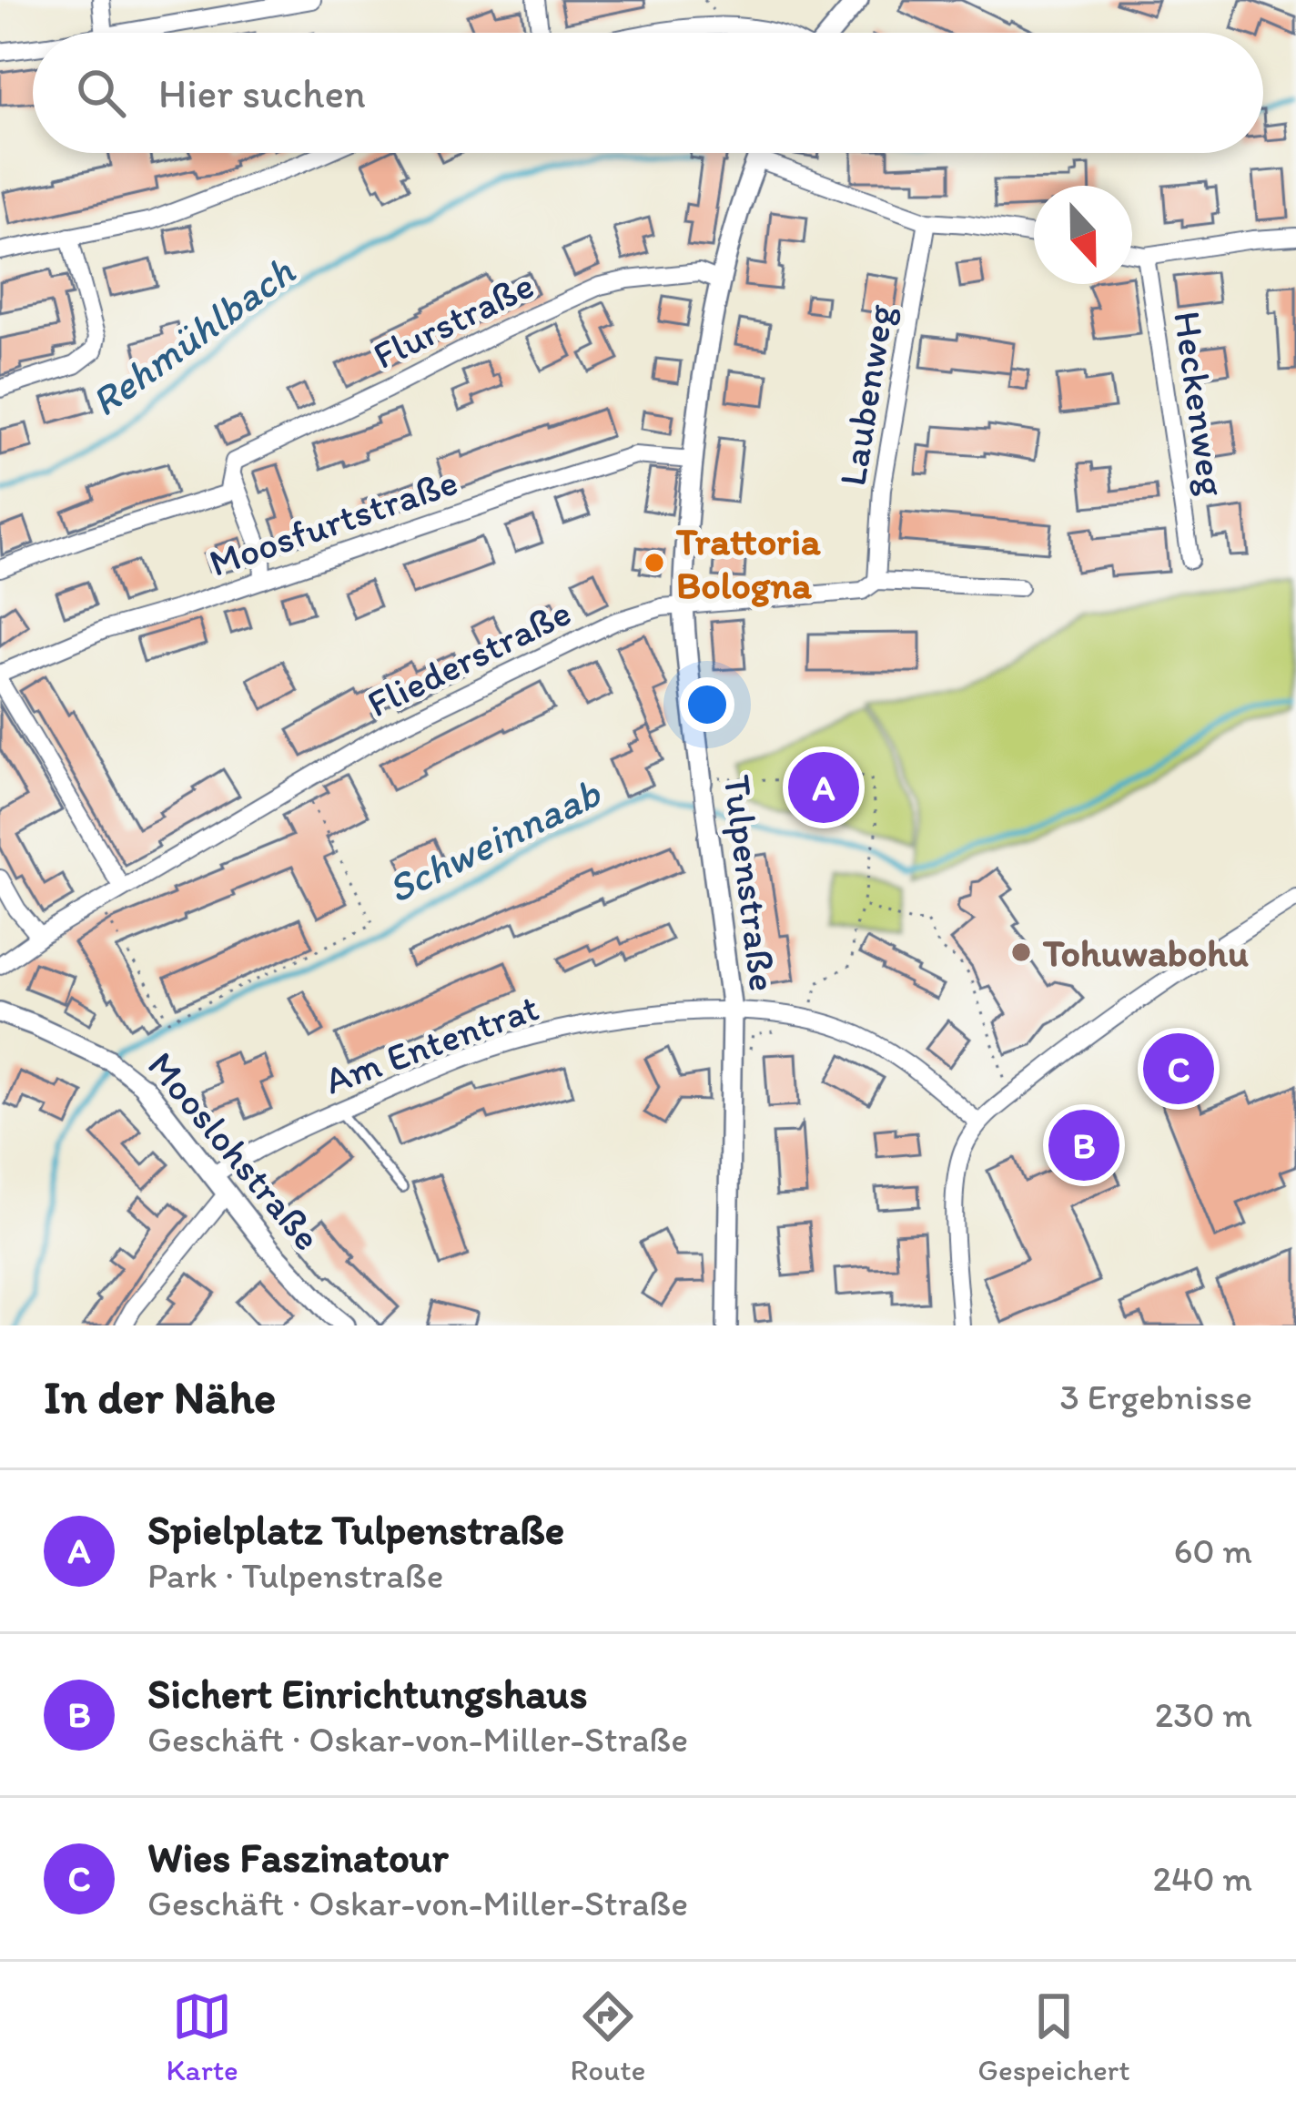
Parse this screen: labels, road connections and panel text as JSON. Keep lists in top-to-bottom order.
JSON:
{
  "streets": {
    "street": [
      "Flurstraße",
      "Laubenweg",
      "Heckenweg",
      "Moosfurtstraße",
      "Fliederstraße",
      "Tulpenstraße",
      "Am Ententrat",
      "Mooslohstraße"
    ]
  },
  "crossings": [
    ["Flurstraße", "Tulpenstraße"],
    ["Laubenweg", "Fliederstraße"],
    ["Moosfurtstraße", "Tulpenstraße"],
    ["Fliederstraße", "Tulpenstraße"],
    ["Tulpenstraße", "Am Ententrat"],
    ["Am Ententrat", "Mooslohstraße"]
  ],
  "water": ["Rehmühlbach", "Schweinnaab"],
  "places": ["Trattoria Bologna", "Tohuwabohu"],
  "north": "bottom",
  "page": {
    "search": "Hier suchen",
    "pins": ["A", "C", "B"],
    "heading": ["In der Nähe", "3 Ergebnisse"],
    "list": [
      {
        "mark": "A",
        "name": "Spielplatz Tulpenstraße",
        "note": "Park · Tulpenstraße",
        "value": "60 m"
      },
      {
        "mark": "B",
        "name": "Sichert Einrichtungshaus",
        "note": "Geschäft · Oskar-von-Miller-Straße",
        "value": "230 m"
      },
      {
        "mark": "C",
        "name": "Wies Faszinatour",
        "note": "Geschäft · Oskar-von-Miller-Straße",
        "value": "240 m"
      }
    ],
    "nav": ["Karte", "Route", "Gespeichert"]
  }
}
